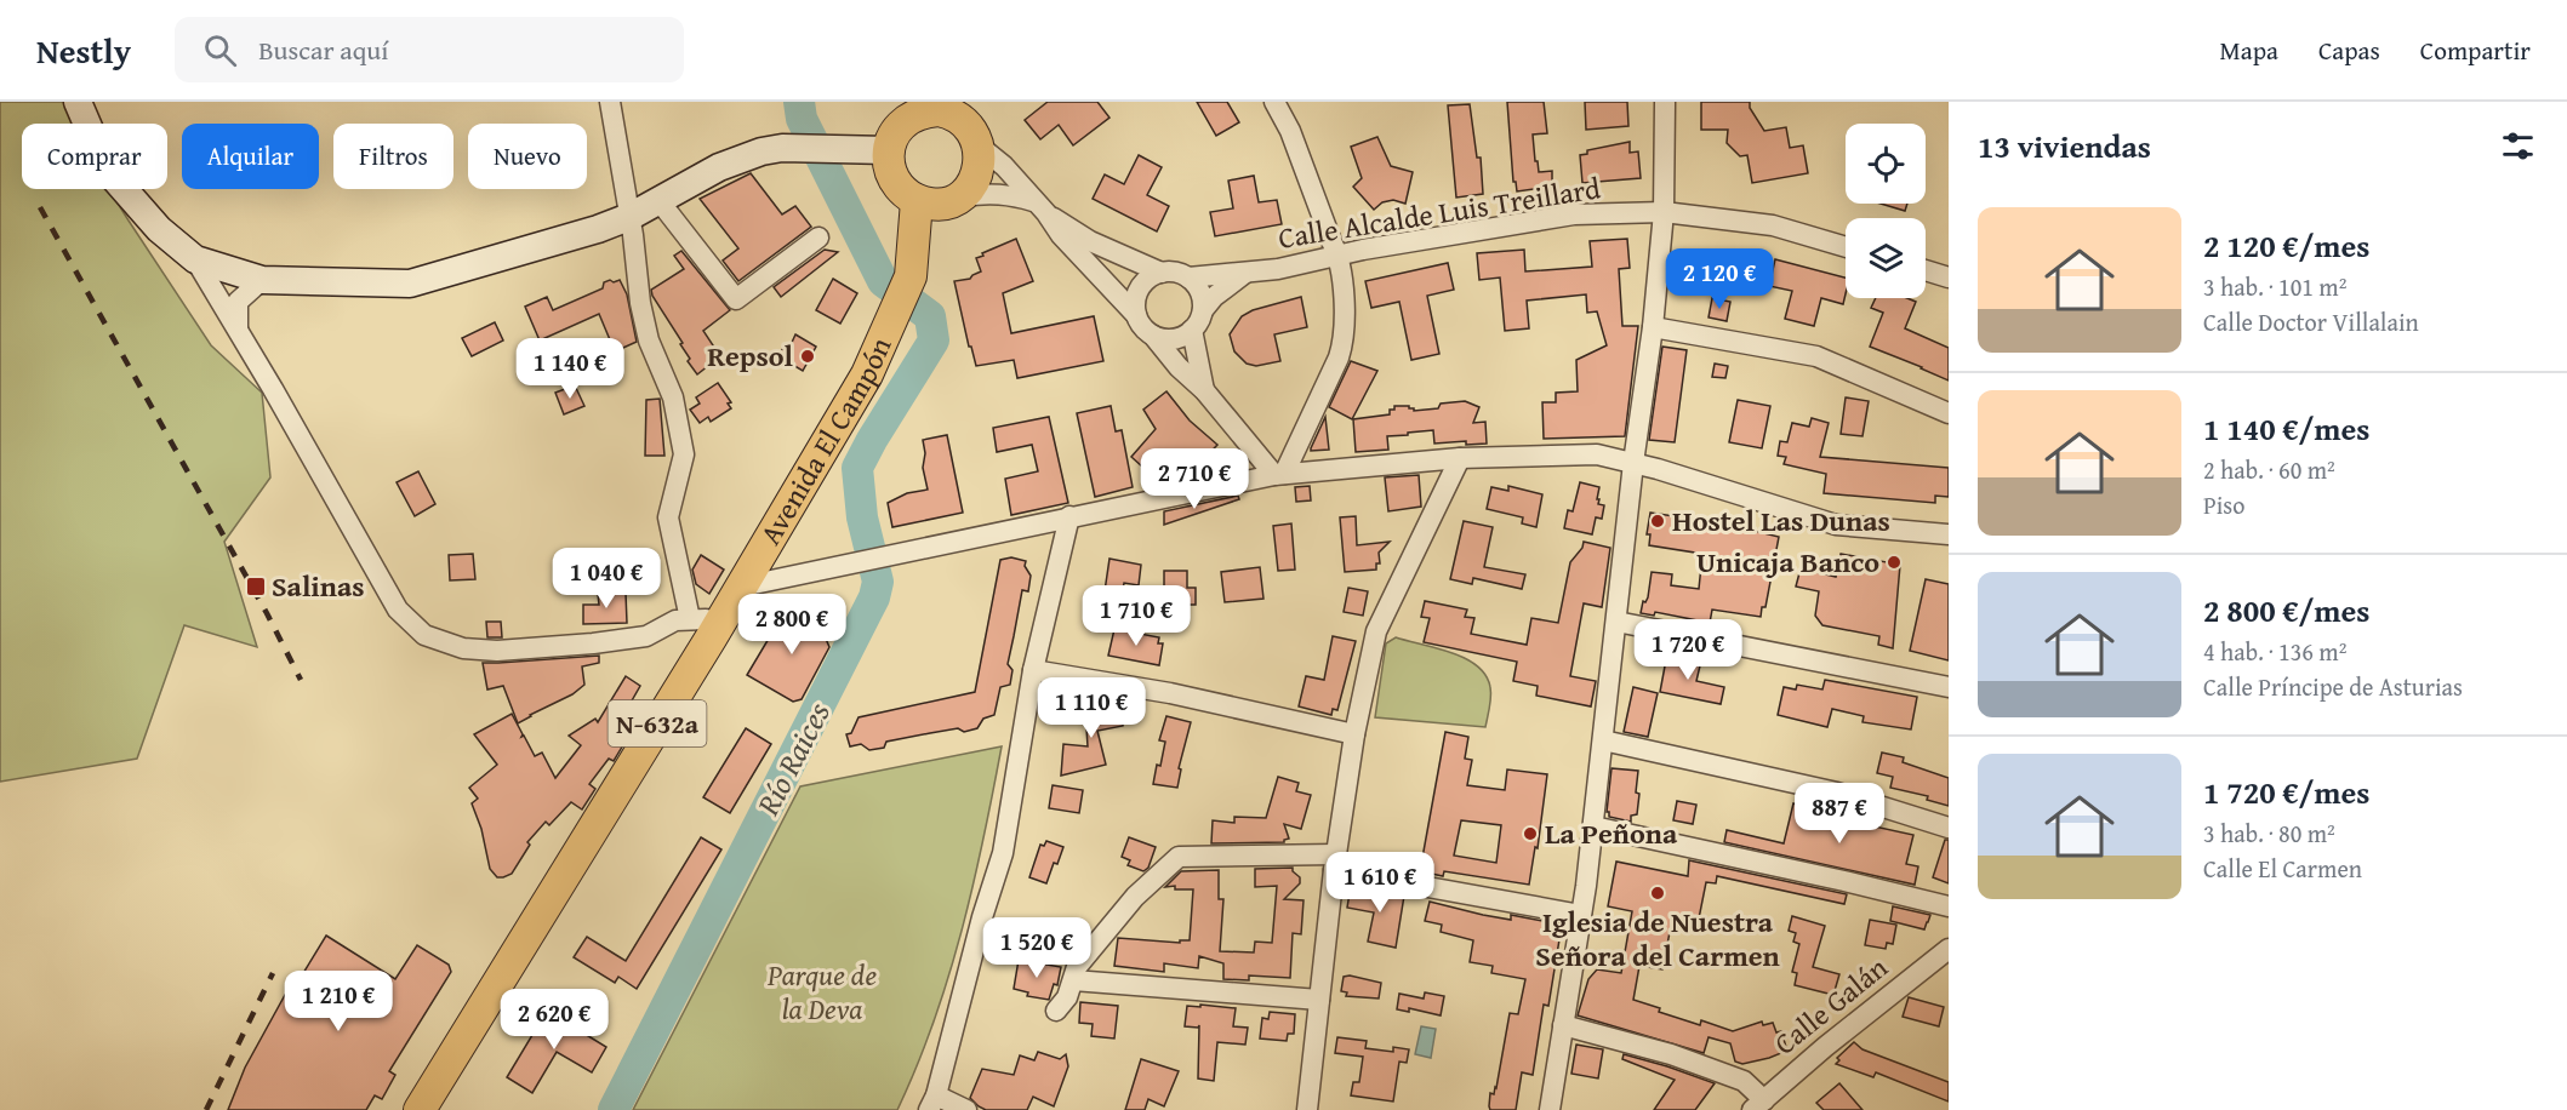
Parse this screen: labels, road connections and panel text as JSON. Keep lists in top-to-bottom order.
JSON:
{
  "streets": {
    "main road": ["Avenida El Campón", "N-632a"],
    "street": ["Calle Alcalde Luis Treillard", "Calle Galán"]
  },
  "water": ["Río Raices"],
  "parks": ["Parque de la Deva"],
  "places": {
    "other": [
      "Repsol",
      "Hostel Las Dunas",
      "Unicaja Banco",
      "La Peñona",
      "Iglesia de Nuestra Señora del Carmen"
    ],
    "transit": ["Salinas"]
  },
  "page": {
    "header": "Nestly",
    "search": "Buscar aquí",
    "nav": ["Mapa", "Capas", "Compartir"],
    "heading": "13 viviendas",
    "chip": [
      "Comprar",
      "Alquilar",
      "Filtros",
      "Nuevo"
    ],
    "list": [
      {
        "name": "2 120 €/mes",
        "note": "3 hab. · 101 m² · Calle Doctor Villalain"
      },
      {
        "name": "1 140 €/mes",
        "note": "2 hab. · 60 m² · Piso"
      },
      {
        "name": "2 800 €/mes",
        "note": "4 hab. · 136 m² · Calle Príncipe de Asturias"
      },
      {
        "name": "1 720 €/mes",
        "note": "3 hab. · 80 m² · Calle El Carmen"
      }
    ],
    "price": [
      "2 120 €",
      "1 140 €",
      "2 710 €",
      "1 040 €",
      "1 710 €",
      "2 800 €",
      "1 720 €",
      "1 110 €",
      "887 €",
      "1 610 €",
      "1 520 €",
      "1 210 €",
      "2 620 €"
    ]
  }
}
